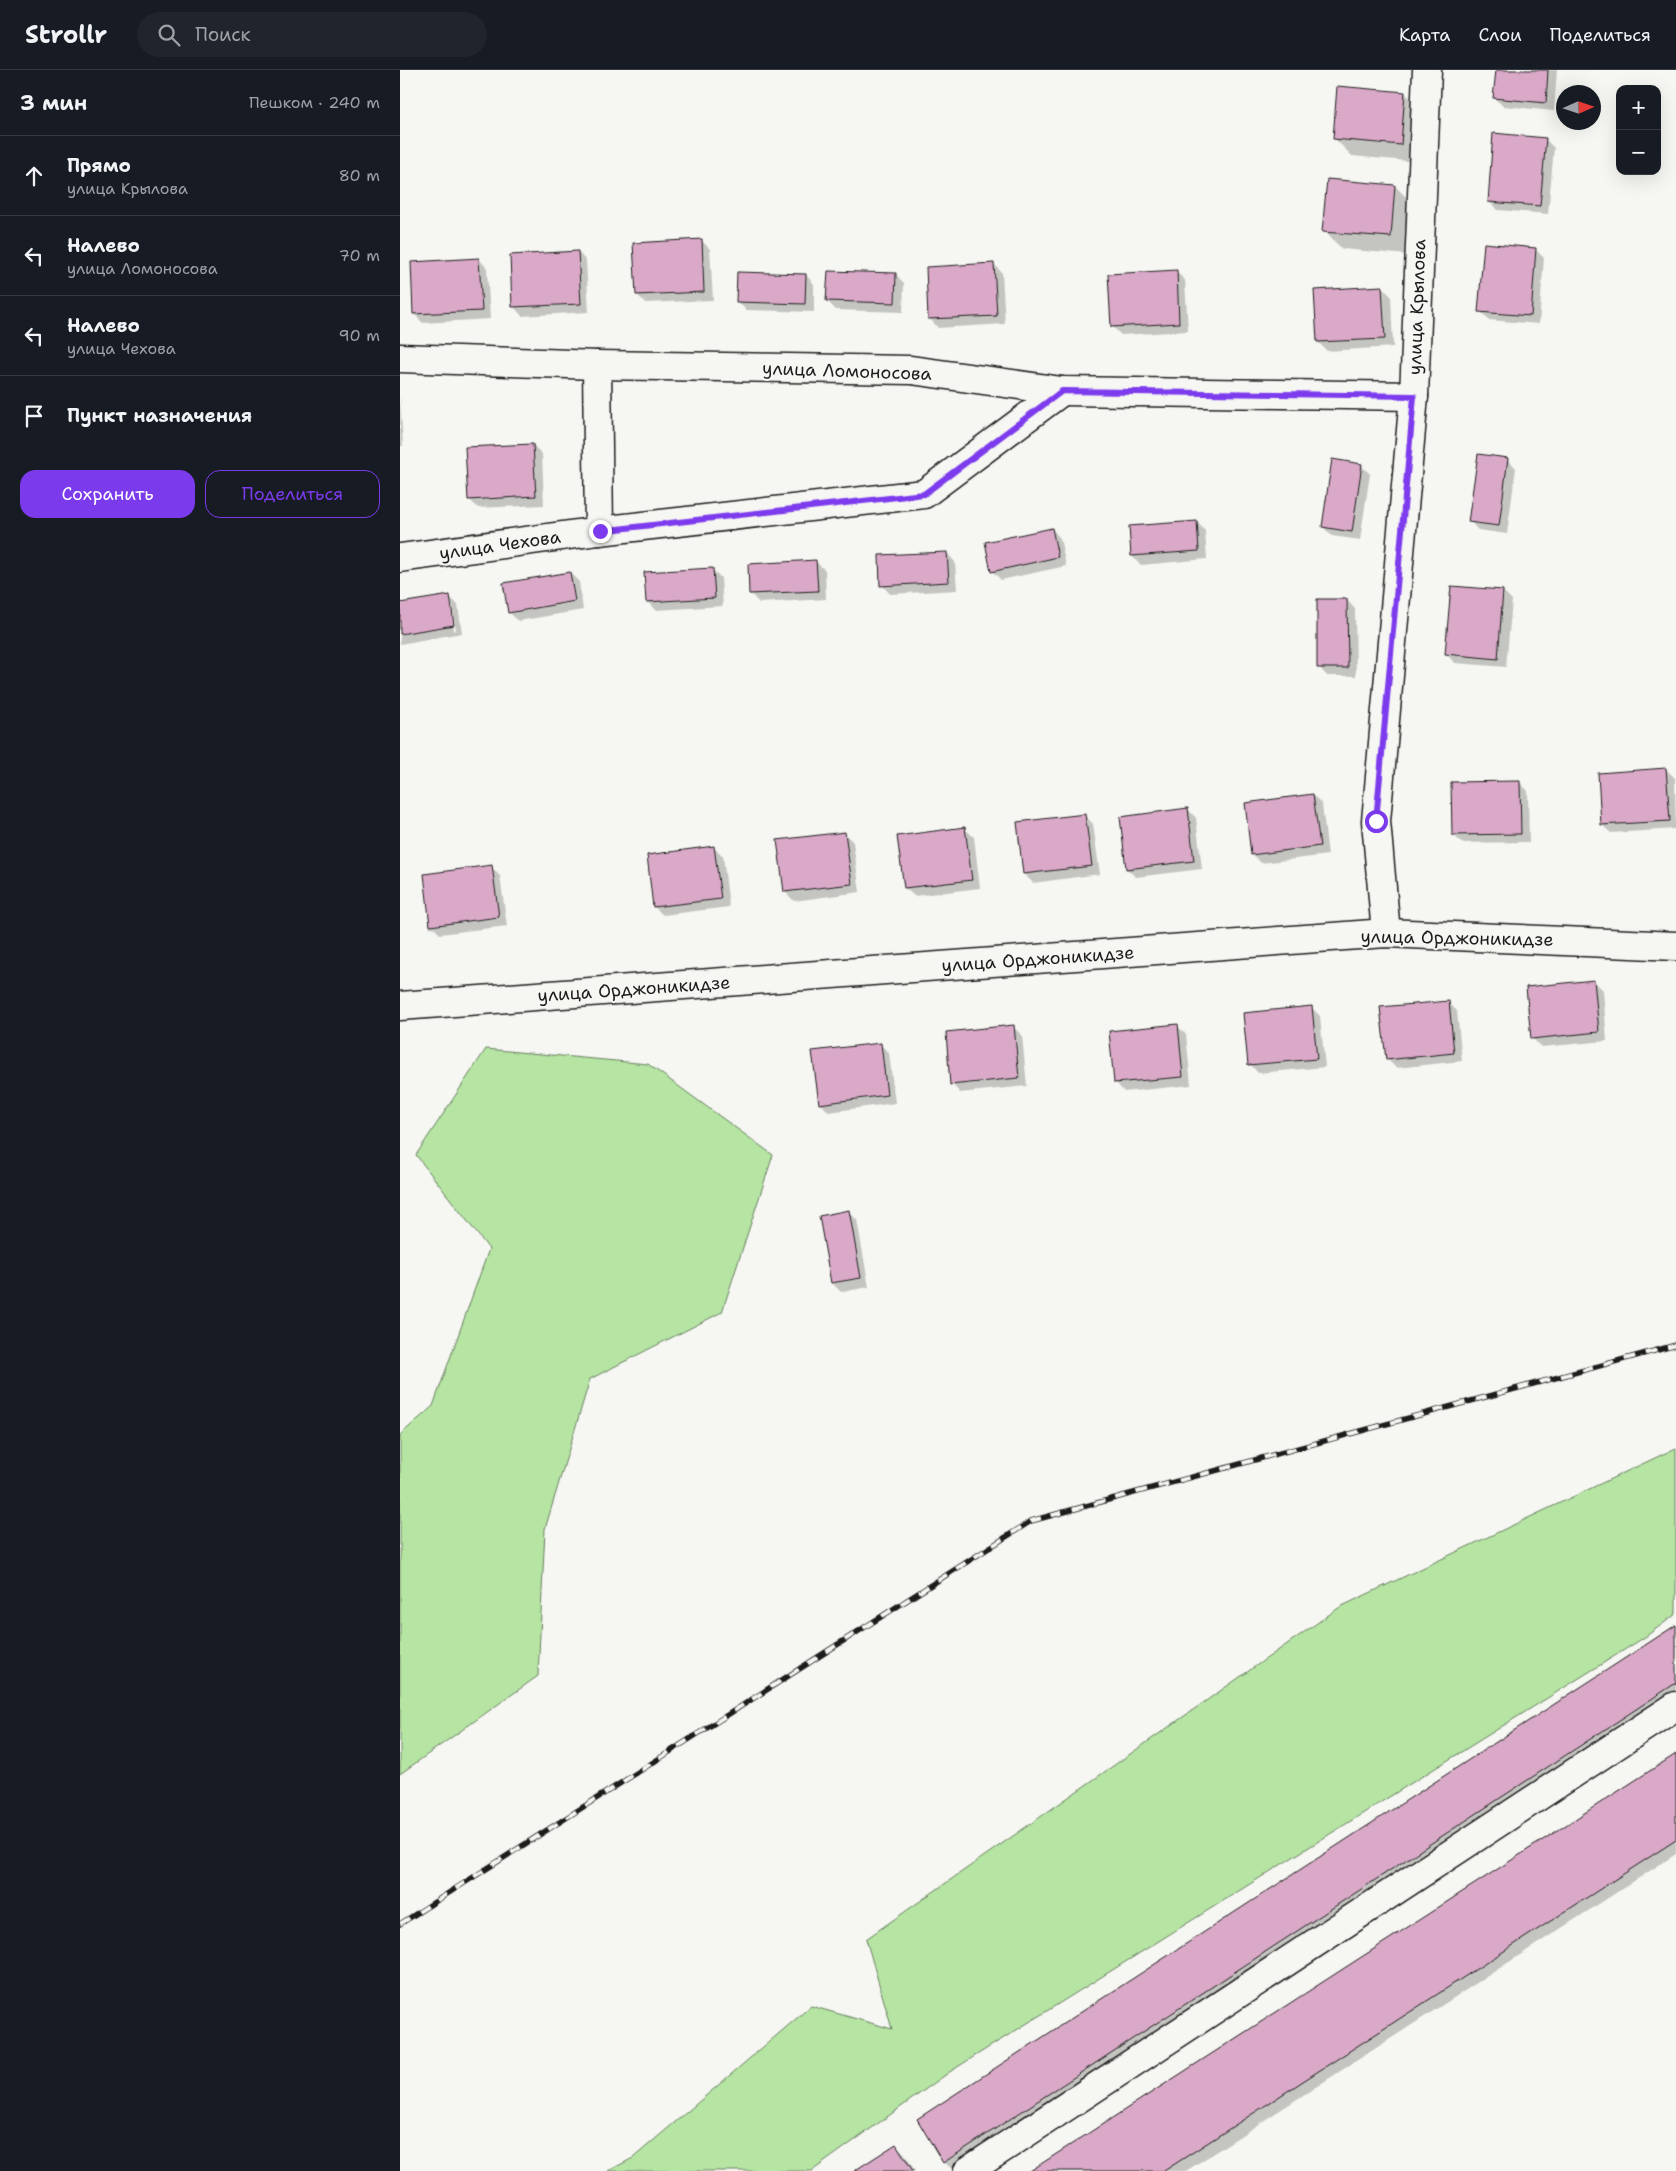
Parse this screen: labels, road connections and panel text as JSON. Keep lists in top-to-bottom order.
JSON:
{
  "streets": {
    "street": [
      "улица Крылова",
      "улица Ломоносова",
      "улица Чехова",
      "улица Орджоникидзе"
    ]
  },
  "crossings": [
    ["улица Крылова", "улица Ломоносова"],
    ["улица Крылова", "улица Орджоникидзе"],
    ["улица Ломоносова", "улица Чехова"]
  ],
  "north": "right",
  "page": {
    "header": "Strollr",
    "search": "Поиск",
    "nav": ["Карта", "Слои", "Поделиться"],
    "heading": ["3 мин", "Пешком · 240 m"],
    "map_buttons": ["+", "−"],
    "list": [
      ["Прямо", "улица Крылова", "80 m"],
      ["Налево", "улица Ломоносова", "70 m"],
      ["Налево", "улица Чехова", "90 m"],
      "Пункт назначения"
    ],
    "buttons": ["Сохранить", "Поделиться"]
  }
}
